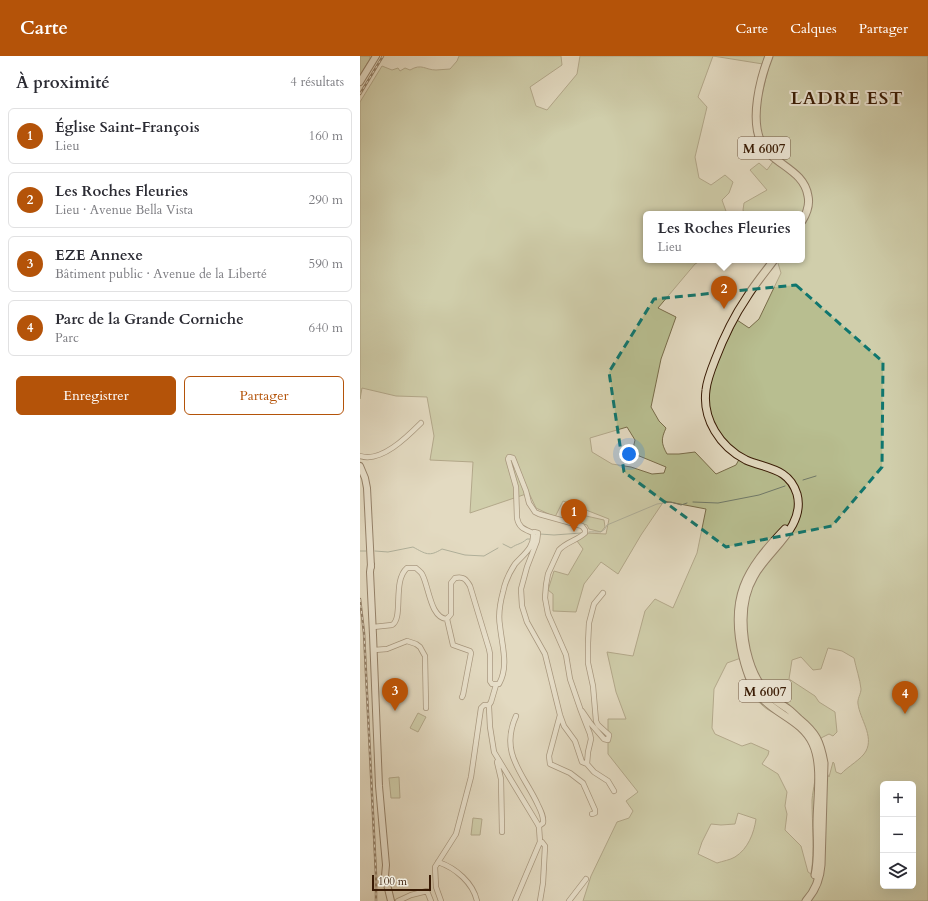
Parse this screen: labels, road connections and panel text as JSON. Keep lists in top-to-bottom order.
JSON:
{
  "streets": {
    "main road": ["M 6007"]
  },
  "districts": ["LADRE EST"],
  "scale_bar": "100 m",
  "page": {
    "header": "Carte",
    "nav": ["Carte", "Calques", "Partager"],
    "heading": ["À proximité", "4 résultats"],
    "list": [
      {
        "mark": "1",
        "name": "Église Saint-François",
        "note": "Lieu",
        "value": "160 m"
      },
      {
        "mark": "2",
        "name": "Les Roches Fleuries",
        "note": "Lieu · Avenue Bella Vista",
        "value": "290 m"
      },
      {
        "mark": "3",
        "name": "EZE Annexe",
        "note": "Bâtiment public · Avenue de la Liberté",
        "value": "590 m"
      },
      {
        "mark": "4",
        "name": "Parc de la Grande Corniche",
        "note": "Parc",
        "value": "640 m"
      }
    ],
    "popup": ["Les Roches Fleuries", "Lieu"],
    "pins": [
      "2",
      "1",
      "3",
      "4"
    ],
    "buttons": ["Enregistrer", "Partager"],
    "map_buttons": ["+", "−"],
    "scale": "100 m"
  }
}
